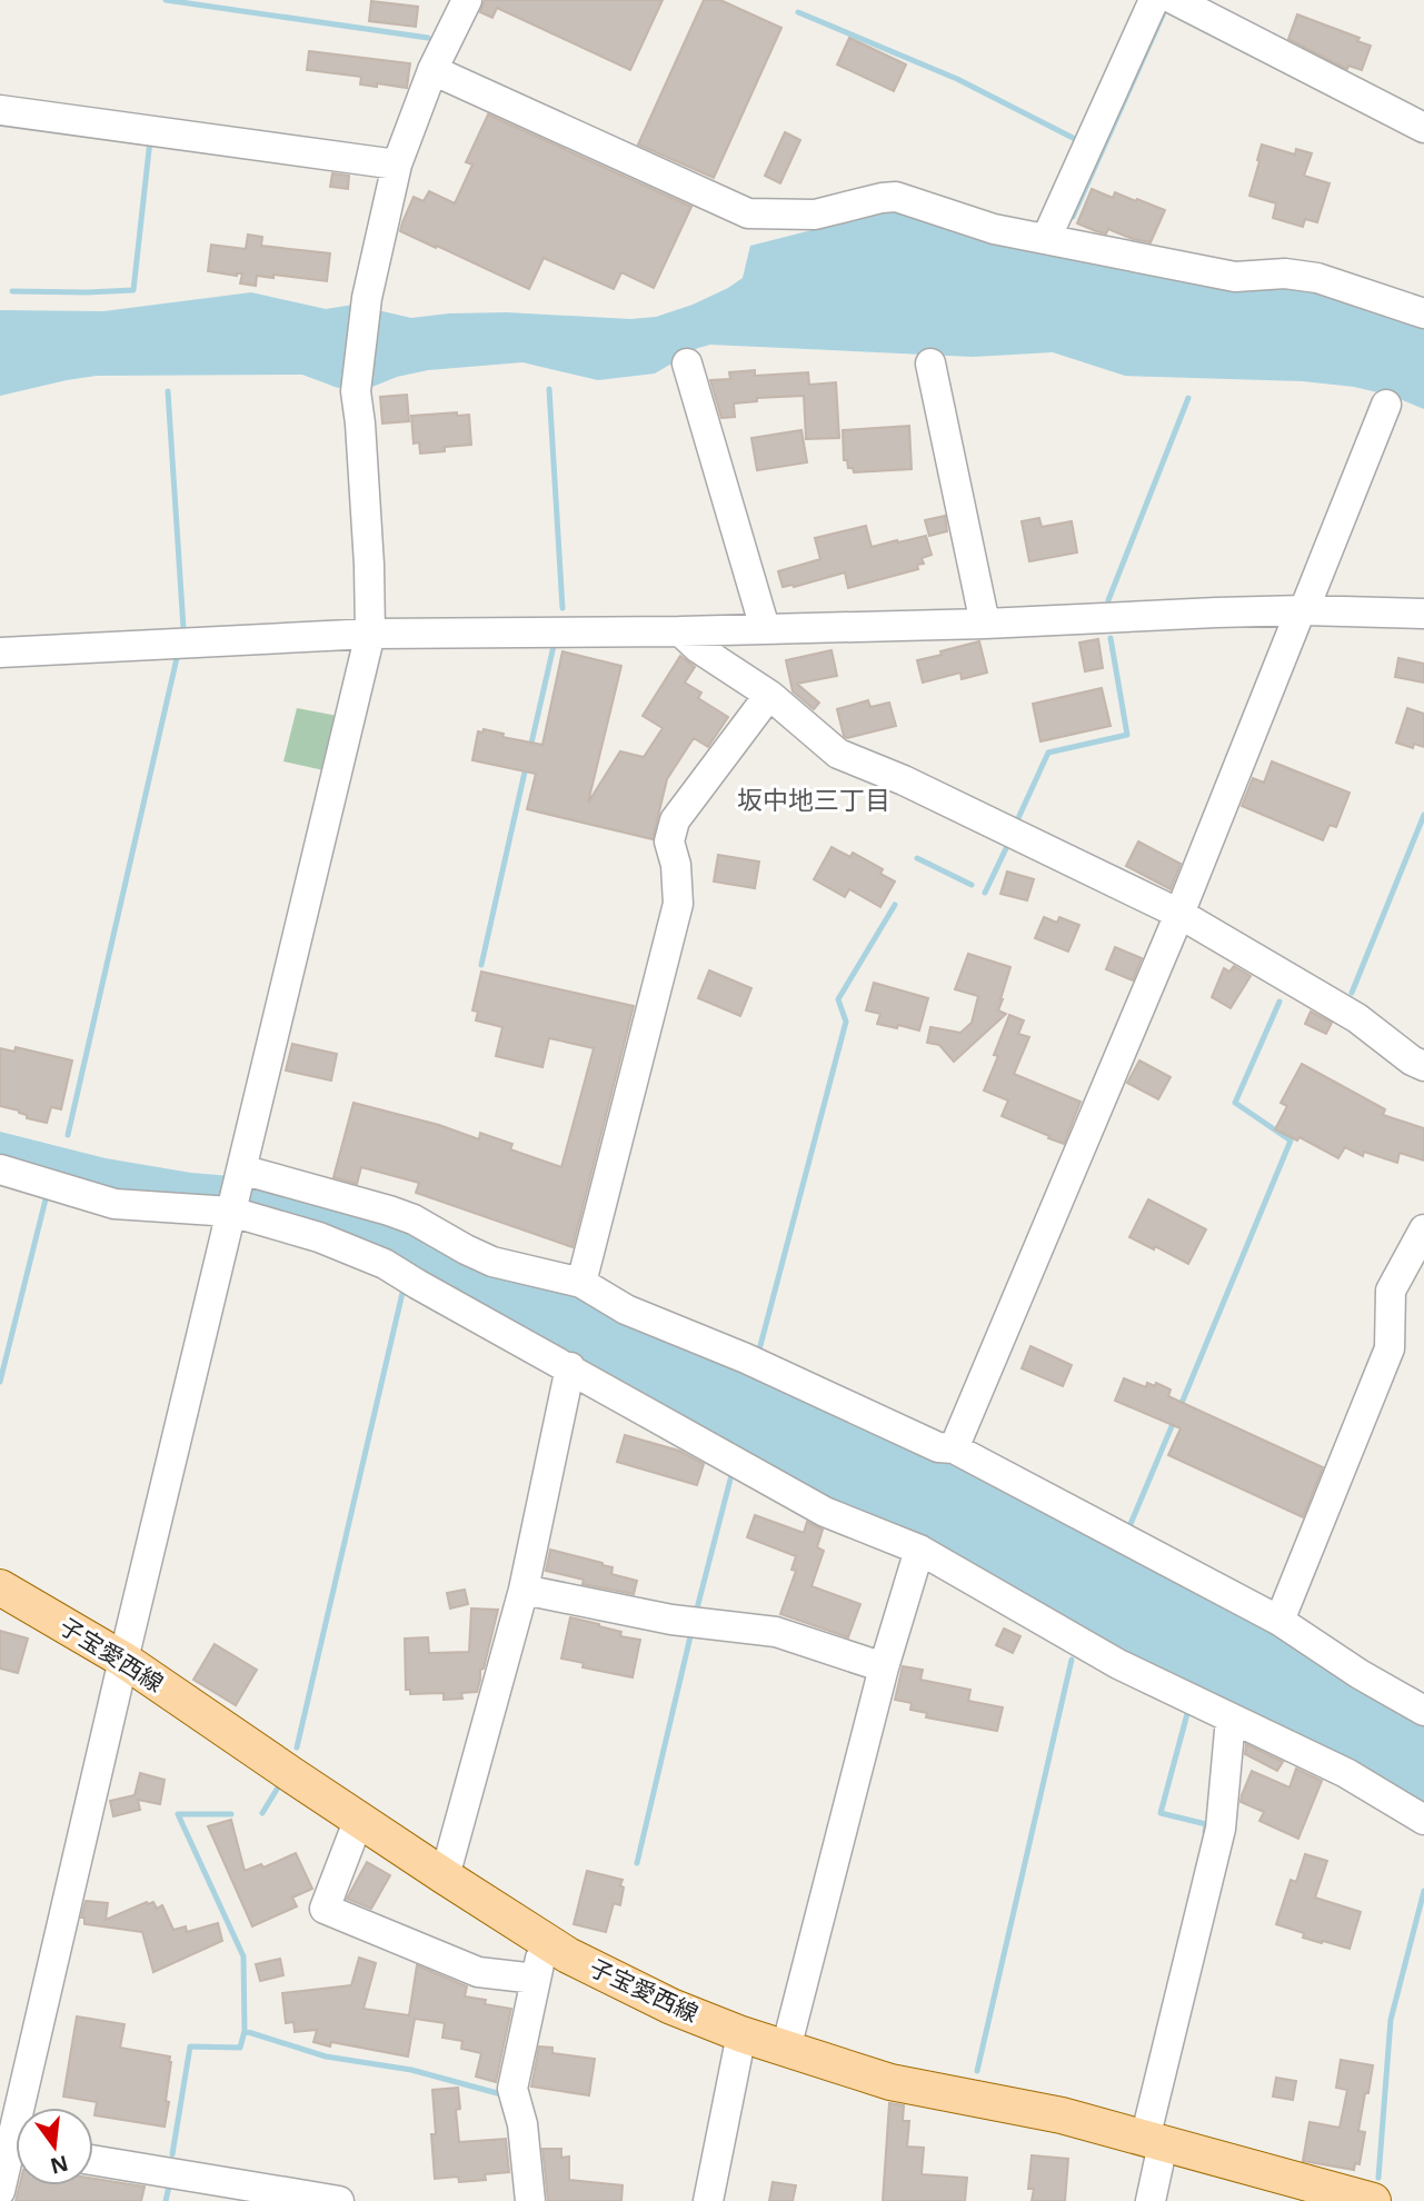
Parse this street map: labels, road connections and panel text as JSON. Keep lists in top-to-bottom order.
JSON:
{
  "streets": {
    "main road": ["子宝愛西線"]
  },
  "districts": ["坂中地三丁目"],
  "north": "bottom"
}
